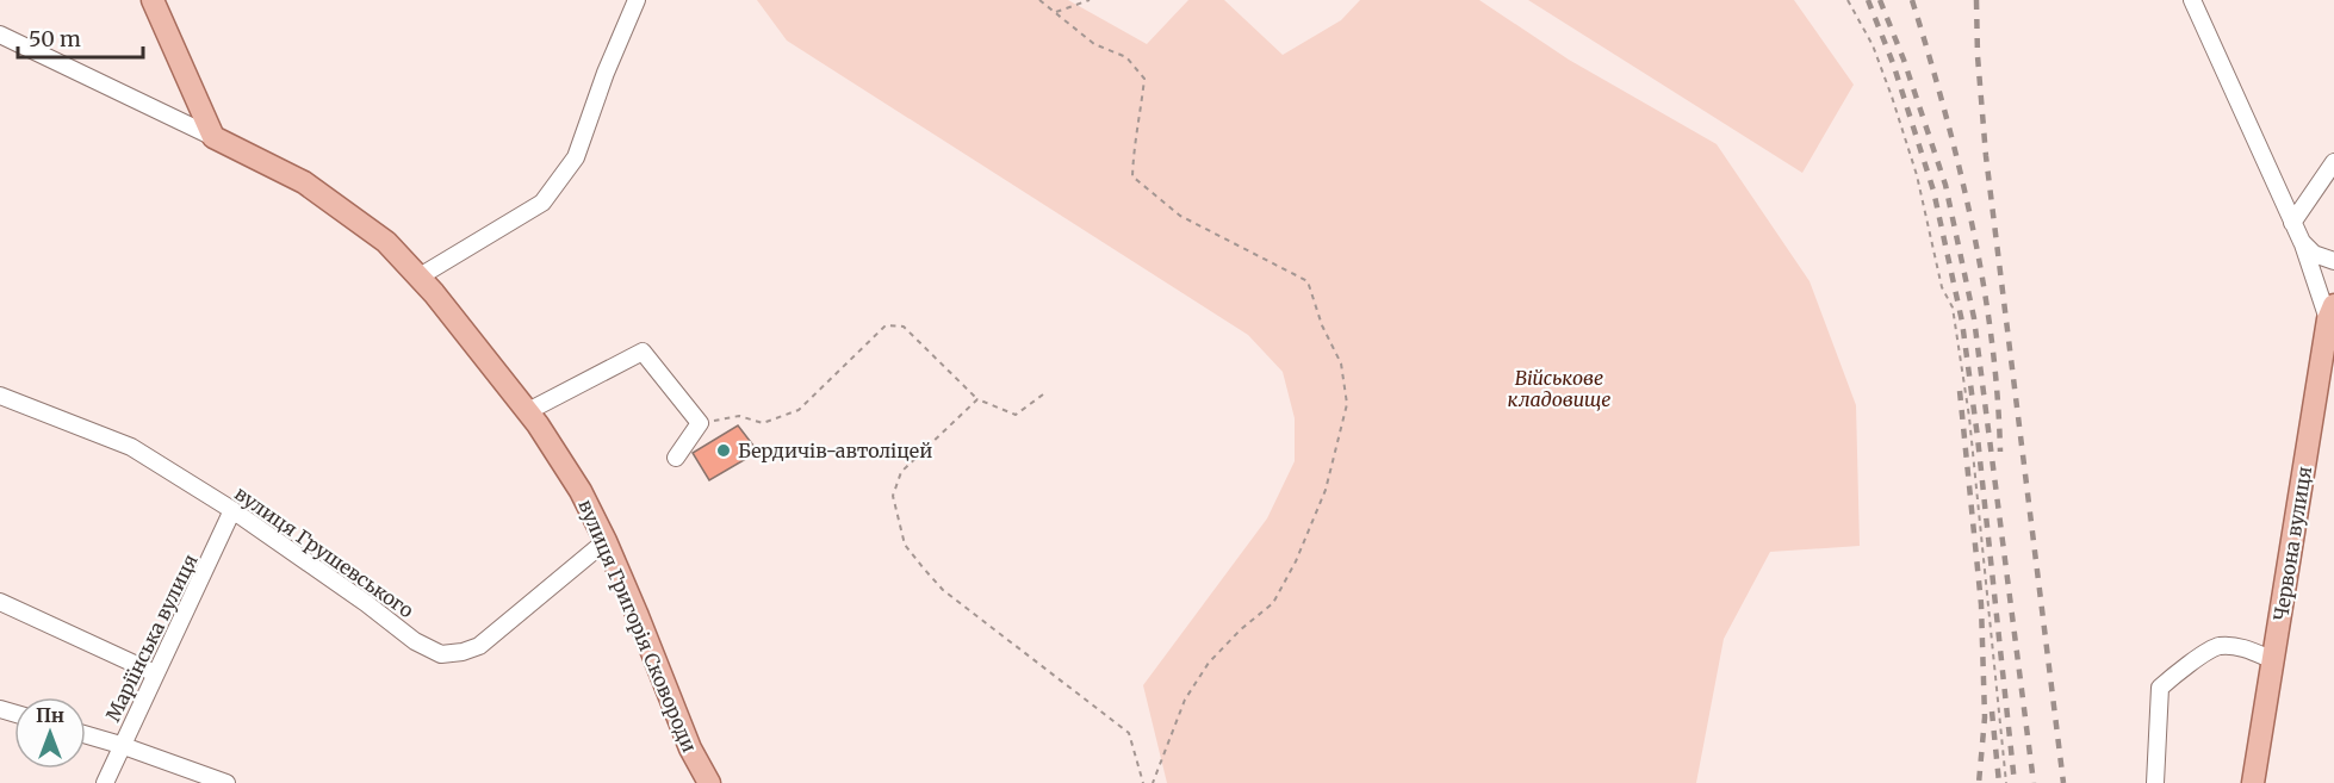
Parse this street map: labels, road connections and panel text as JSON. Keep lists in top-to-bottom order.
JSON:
{
  "streets": {
    "main road": ["Червона вулиця", "вулиця Григорія Сковороди"],
    "street": ["вулиця Грушевського", "Маріїнська вулиця"]
  },
  "crossings": [
    ["вулиця Грушевського", "вулиця Григорія Сковороди"],
    ["вулиця Грушевського", "Маріїнська вулиця"]
  ],
  "parks": ["Військове кладовище"],
  "places": ["Бердичів-автоліцей"],
  "scale_bar": "50 m",
  "north": "top"
}
